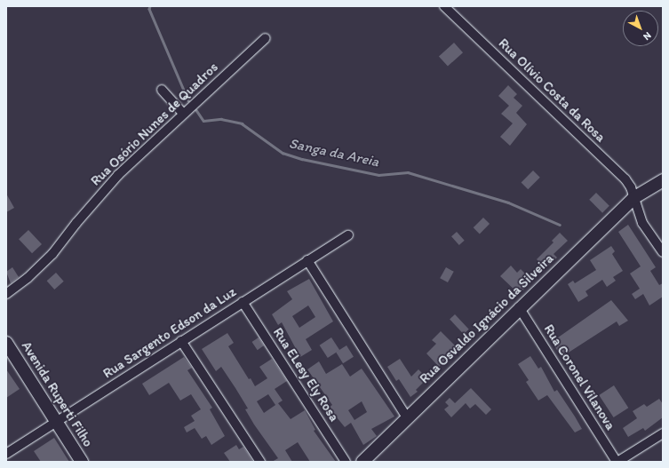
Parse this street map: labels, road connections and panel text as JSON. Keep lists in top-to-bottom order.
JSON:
{
  "streets": {
    "street": [
      "Rua Olívio Costa da Rosa",
      "Rua Osório Nunes de Quadros",
      "Rua Osvaldo Ignácio da Silveira",
      "Rua Sargento Edson da Luz",
      "Rua ELesy Ely Rosa",
      "Rua Coronel Vilanova",
      "Avenida Ruperti Filho"
    ]
  },
  "crossings": [
    ["Rua Olívio Costa da Rosa", "Rua Osvaldo Ignácio da Silveira"],
    ["Rua Osvaldo Ignácio da Silveira", "Rua Coronel Vilanova"],
    ["Rua Sargento Edson da Luz", "Rua ELesy Ely Rosa"],
    ["Rua Sargento Edson da Luz", "Avenida Ruperti Filho"]
  ],
  "water": ["Sanga da Areia"],
  "north": "bottom right"
}
